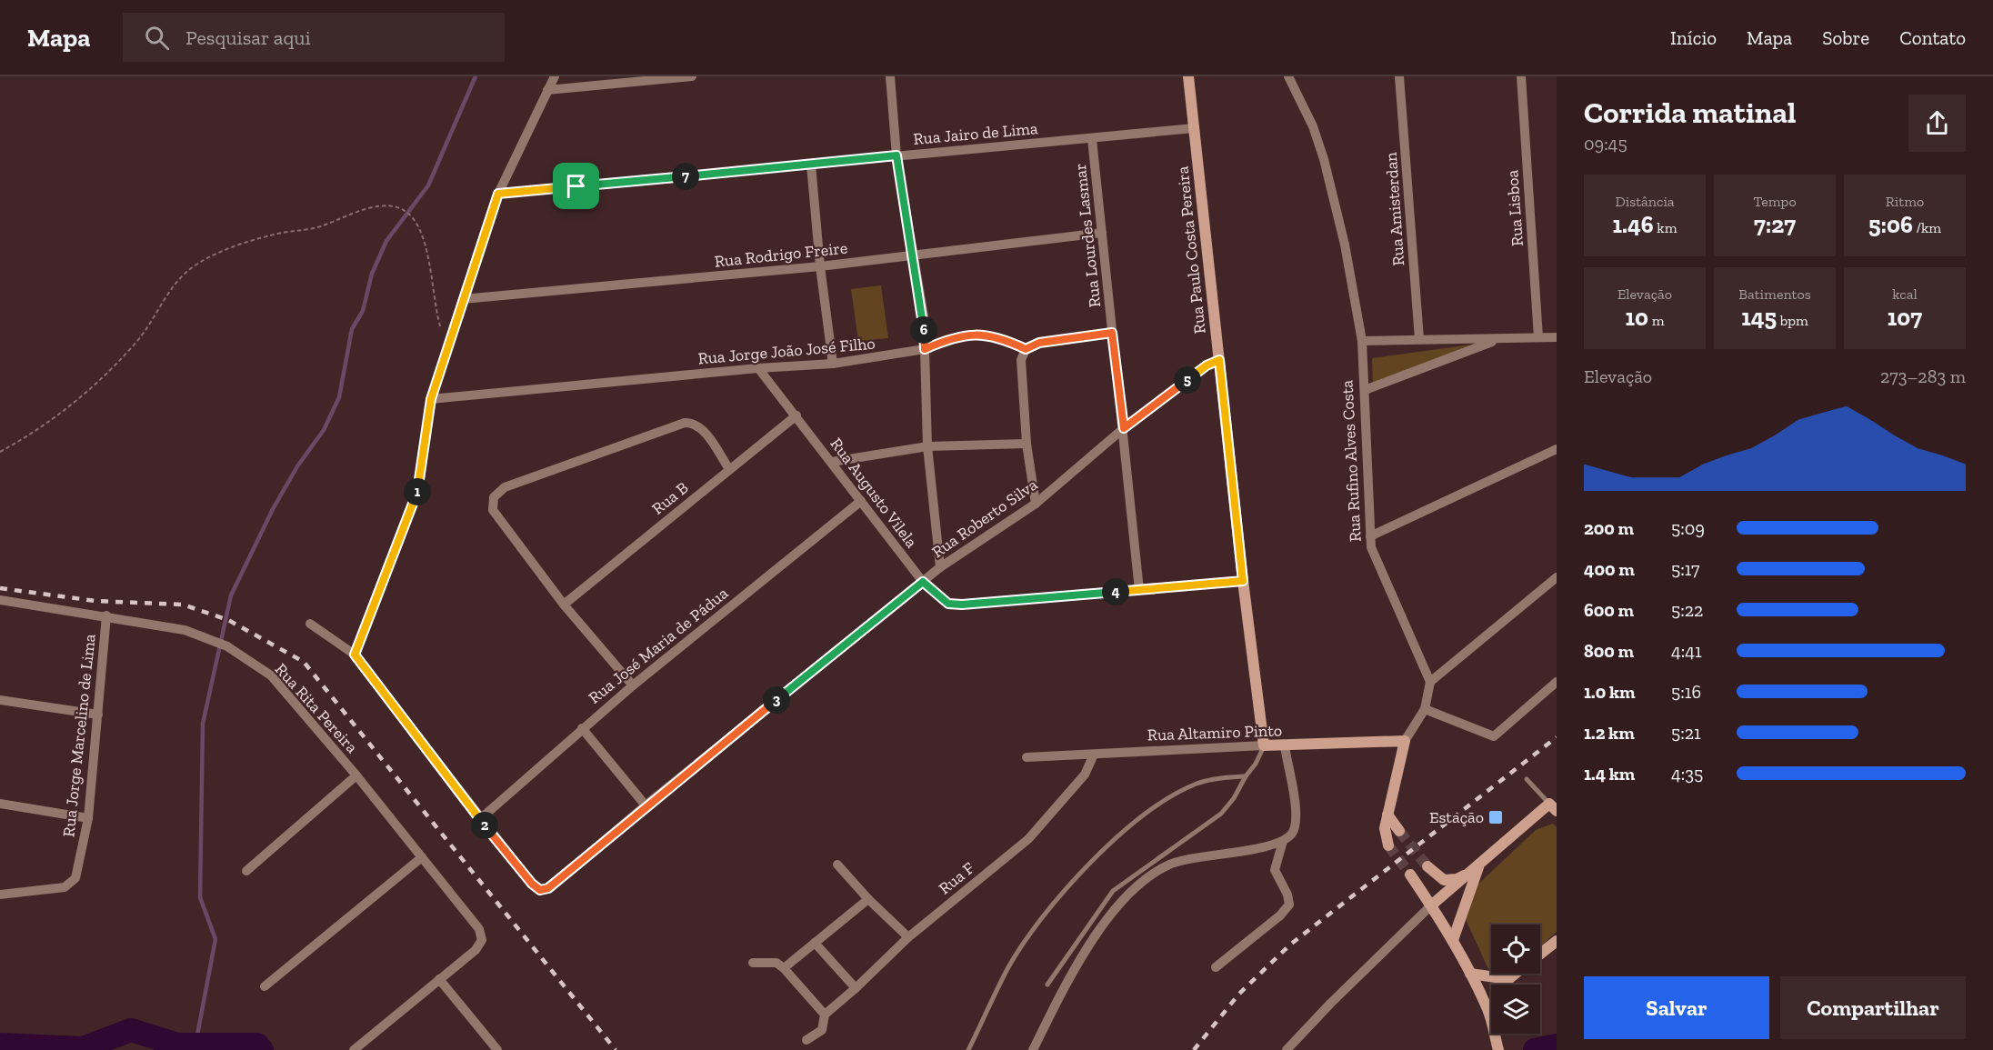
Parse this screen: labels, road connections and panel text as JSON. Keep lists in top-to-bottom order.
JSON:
{
  "streets": {
    "street": [
      "Rua Jairo de Lima",
      "Rua Lisboa",
      "Rua Amisterdan",
      "Rua Lourdes Lasmar",
      "Rua Paulo Costa Pereira",
      "Rua Rodrigo Freire",
      "Rua Jorge João José Filho",
      "Rua Rufino Alves Costa",
      "Rua Augusto Vilela",
      "Rua B",
      "Rua Roberto Silva",
      "Rua José Maria de Pádua",
      "Rua Rita Pereira",
      "Rua Altamiro Pinto",
      "Rua Jorge Marcelino de Lima",
      "Rua F"
    ]
  },
  "crossings": [
    ["Rua Jairo de Lima", "Rua Lourdes Lasmar"],
    ["Rua Jairo de Lima", "Rua Paulo Costa Pereira"],
    ["Rua Lourdes Lasmar", "Rua Rodrigo Freire"],
    ["Rua Lourdes Lasmar", "Rua Augusto Vilela"],
    ["Rua Lourdes Lasmar", "Rua Roberto Silva"],
    ["Rua Paulo Costa Pereira", "Rua Augusto Vilela"],
    ["Rua Paulo Costa Pereira", "Rua Roberto Silva"],
    ["Rua Paulo Costa Pereira", "Rua Altamiro Pinto"],
    ["Rua Jorge João José Filho", "Rua Augusto Vilela"],
    ["Rua Augusto Vilela", "Rua B"],
    ["Rua Augusto Vilela", "Rua Roberto Silva"],
    ["Rua Augusto Vilela", "Rua José Maria de Pádua"],
    ["Rua Roberto Silva", "Rua José Maria de Pádua"],
    ["Rua Rita Pereira", "Rua Jorge Marcelino de Lima"],
    ["Rua Altamiro Pinto", "Rua F"]
  ],
  "places": {
    "transit": ["Estação"]
  },
  "page": {
    "header": "Mapa",
    "search": "Pesquisar aqui",
    "nav": [
      "Início",
      "Mapa",
      "Sobre",
      "Contato"
    ],
    "heading": ["Corrida matinal", "09:45"],
    "pins": [
      "7",
      "6",
      "5",
      "1",
      "4",
      "3",
      "2"
    ],
    "stats": [
      ["Distância", "1.46 km"],
      ["Tempo", "7:27"],
      ["Ritmo", "5:06 /km"],
      ["Elevação", "10 m"],
      ["Batimentos", "145 bpm"],
      ["kcal", "107"]
    ],
    "chart": ["Elevação", "273–283 m"],
    "list": [
      {
        "name": "200 m",
        "note": "5:09"
      },
      {
        "name": "400 m",
        "note": "5:17"
      },
      {
        "name": "600 m",
        "note": "5:22"
      },
      {
        "name": "800 m",
        "note": "4:41"
      },
      {
        "name": "1.0 km",
        "note": "5:16"
      },
      {
        "name": "1.2 km",
        "note": "5:21"
      },
      {
        "name": "1.4 km",
        "note": "4:35"
      }
    ],
    "buttons": ["Salvar", "Compartilhar"]
  }
}
